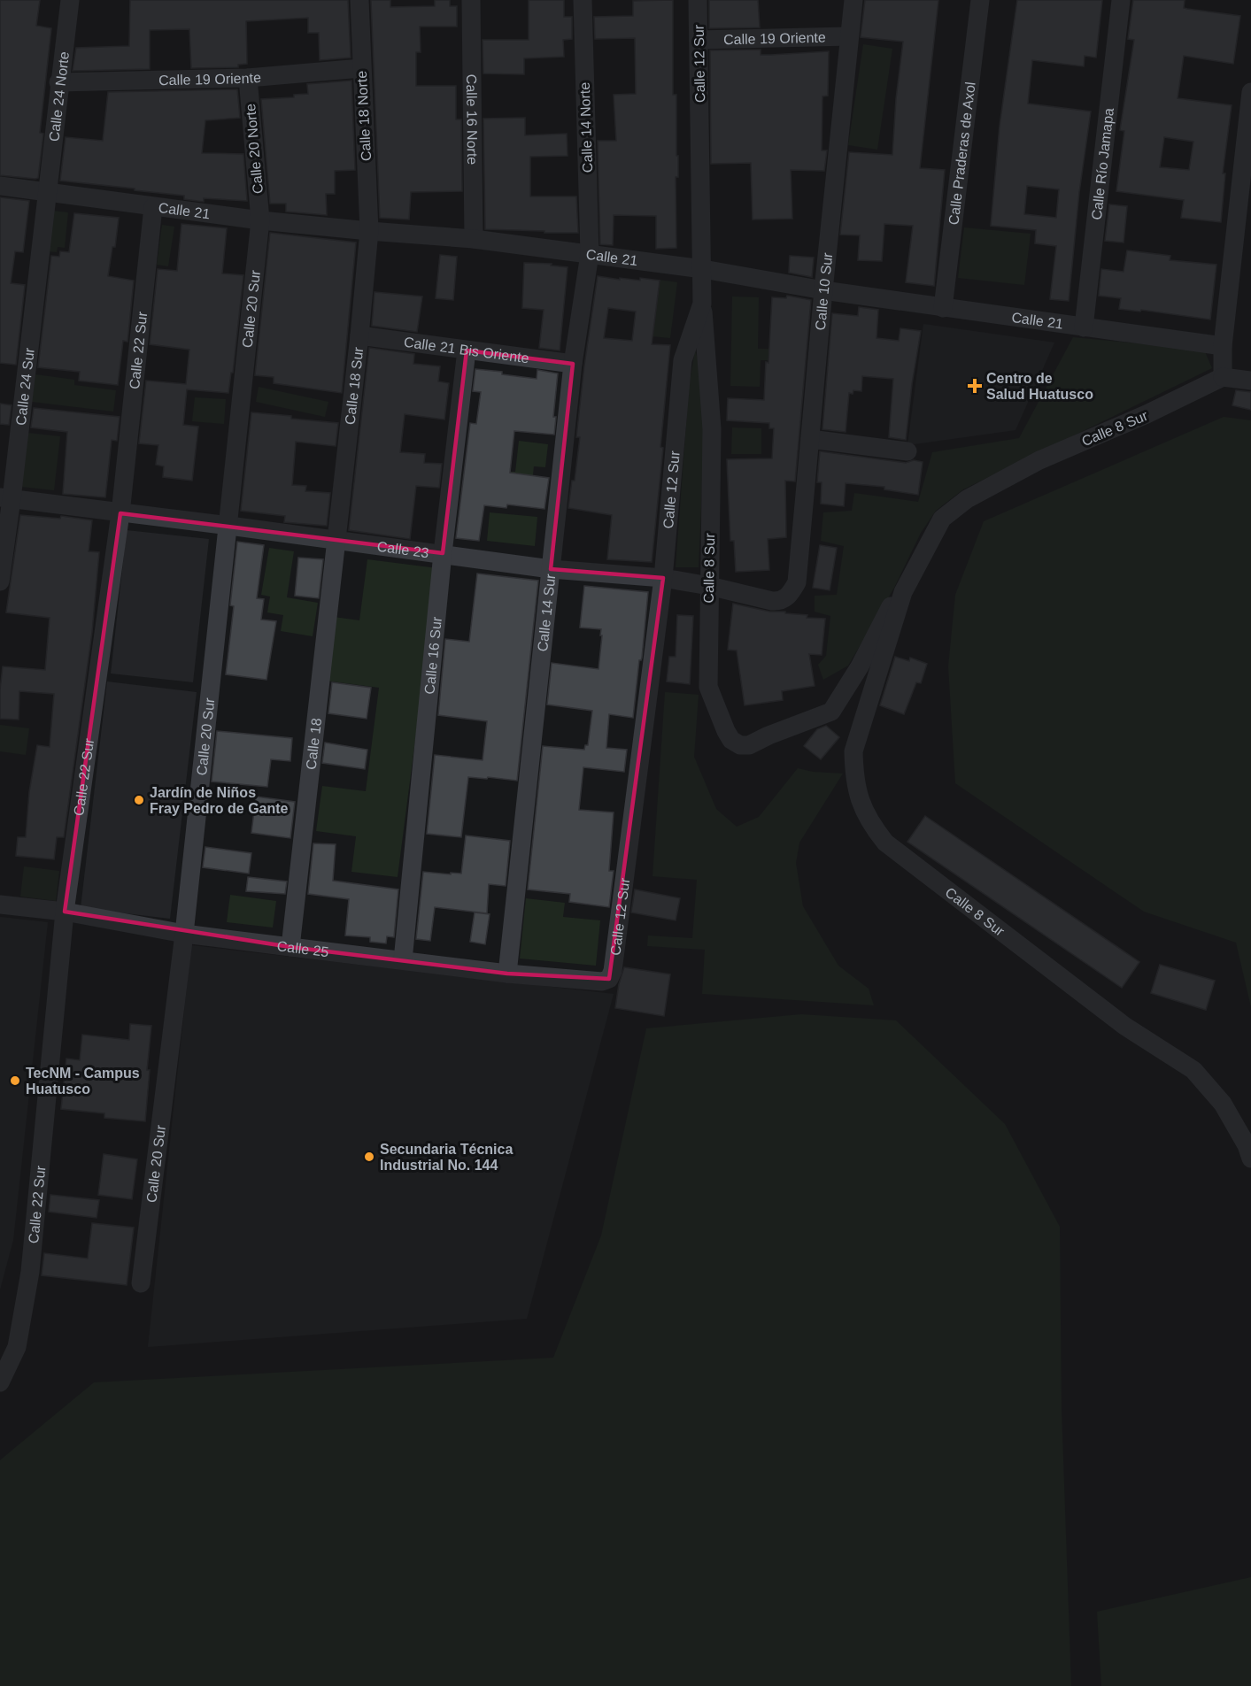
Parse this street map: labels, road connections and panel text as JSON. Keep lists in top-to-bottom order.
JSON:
{
  "streets": {
    "street": [
      "Calle 19 Oriente",
      "Calle 12 Sur",
      "Calle 24 Norte",
      "Calle 18 Norte",
      "Calle 16 Norte",
      "Calle 14 Norte",
      "Calle 20 Norte",
      "Calle Praderas de Axol",
      "Calle Río Jamapa",
      "Calle 21",
      "Calle 10 Sur",
      "Calle 20 Sur",
      "Calle 22 Sur",
      "Calle 21 Bis Oriente",
      "Calle 18 Sur",
      "Calle 24 Sur",
      "Calle 8 Sur",
      "Calle 23",
      "Calle 14 Sur",
      "Calle 16 Sur",
      "Calle 18",
      "Calle 25"
    ]
  },
  "crossings": [
    ["Calle 19 Oriente", "Calle 12 Sur"],
    ["Calle 19 Oriente", "Calle 24 Norte"],
    ["Calle 19 Oriente", "Calle 18 Norte"],
    ["Calle 19 Oriente", "Calle 20 Norte"],
    ["Calle 19 Oriente", "Calle 10 Sur"],
    ["Calle 12 Sur", "Calle 21"],
    ["Calle 12 Sur", "Calle 8 Sur"],
    ["Calle 12 Sur", "Calle 23"],
    ["Calle 12 Sur", "Calle 25"],
    ["Calle 24 Norte", "Calle 21"],
    ["Calle 24 Norte", "Calle 24 Sur"],
    ["Calle 18 Norte", "Calle 21"],
    ["Calle 18 Norte", "Calle 18 Sur"],
    ["Calle 16 Norte", "Calle 21"],
    ["Calle 14 Norte", "Calle 21"],
    ["Calle 14 Norte", "Calle 14 Sur"],
    ["Calle 20 Norte", "Calle 21"],
    ["Calle 20 Norte", "Calle 20 Sur"],
    ["Calle Praderas de Axol", "Calle 21"],
    ["Calle Río Jamapa", "Calle 21"],
    ["Calle 21", "Calle 10 Sur"],
    ["Calle 21", "Calle 20 Sur"],
    ["Calle 21", "Calle 22 Sur"],
    ["Calle 21", "Calle 18 Sur"],
    ["Calle 21", "Calle 24 Sur"],
    ["Calle 21", "Calle 14 Sur"],
    ["Calle 10 Sur", "Calle 23"],
    ["Calle 20 Sur", "Calle 23"],
    ["Calle 20 Sur", "Calle 25"],
    ["Calle 22 Sur", "Calle 23"],
    ["Calle 22 Sur", "Calle 25"],
    ["Calle 21 Bis Oriente", "Calle 18 Sur"],
    ["Calle 21 Bis Oriente", "Calle 14 Sur"],
    ["Calle 21 Bis Oriente", "Calle 16 Sur"],
    ["Calle 18 Sur", "Calle 23"],
    ["Calle 18 Sur", "Calle 18"],
    ["Calle 24 Sur", "Calle 23"],
    ["Calle 8 Sur", "Calle 23"],
    ["Calle 23", "Calle 14 Sur"],
    ["Calle 23", "Calle 16 Sur"],
    ["Calle 23", "Calle 18"],
    ["Calle 14 Sur", "Calle 25"],
    ["Calle 16 Sur", "Calle 25"],
    ["Calle 18", "Calle 25"]
  ],
  "places": {
    "health": ["Centro de Salud Huatusco"],
    "other": ["Jardín de Niños Fray Pedro de Gante", "TecNM - Campus Huatusco", "Secundaria Técnica Industrial No. 144"]
  }
}
